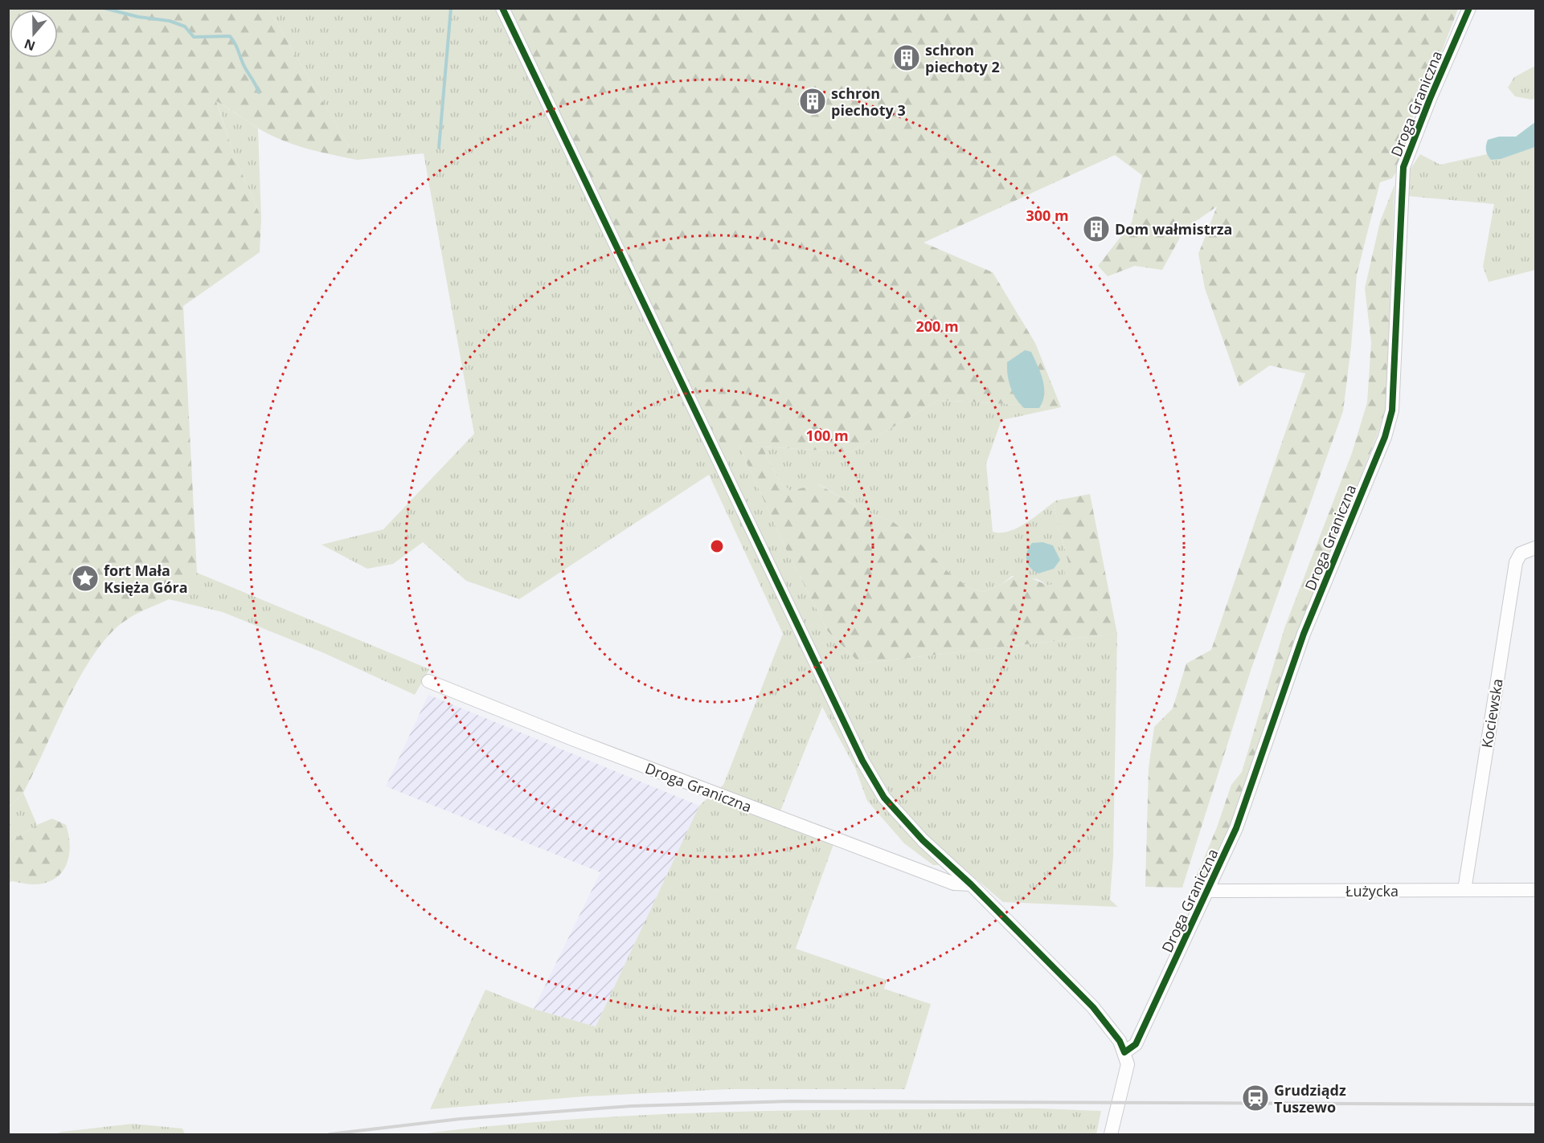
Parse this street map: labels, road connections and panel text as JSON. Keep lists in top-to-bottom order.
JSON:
{
  "streets": {
    "street": ["Droga Graniczna", "Kociewska", "Łużycka"]
  },
  "crossings": [
    ["Droga Graniczna", "Łużycka"],
    ["Kociewska", "Łużycka"]
  ],
  "places": {
    "building": ["schron piechoty 2", "schron piechoty 3", "Dom wałmistrza"],
    "place": ["fort Mała Księża Góra"],
    "station": ["Grudziądz Tuszewo"]
  },
  "north": "bottom",
  "rings": ["300 m", "200 m", "100 m"]
}
